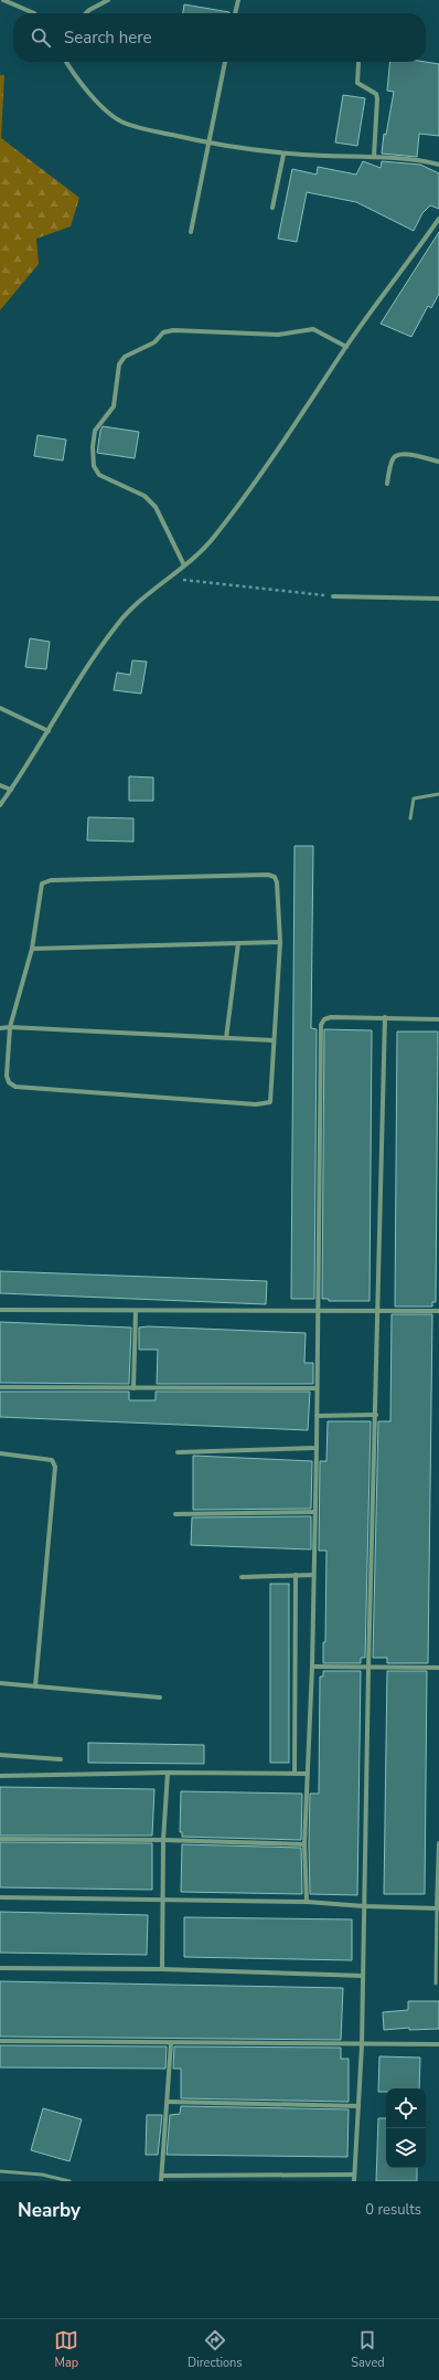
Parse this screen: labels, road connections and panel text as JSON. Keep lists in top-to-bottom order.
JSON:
{
  "page": {
    "search": "Search here",
    "heading": ["Nearby", "0 results"],
    "nav": ["Map", "Directions", "Saved"]
  }
}
